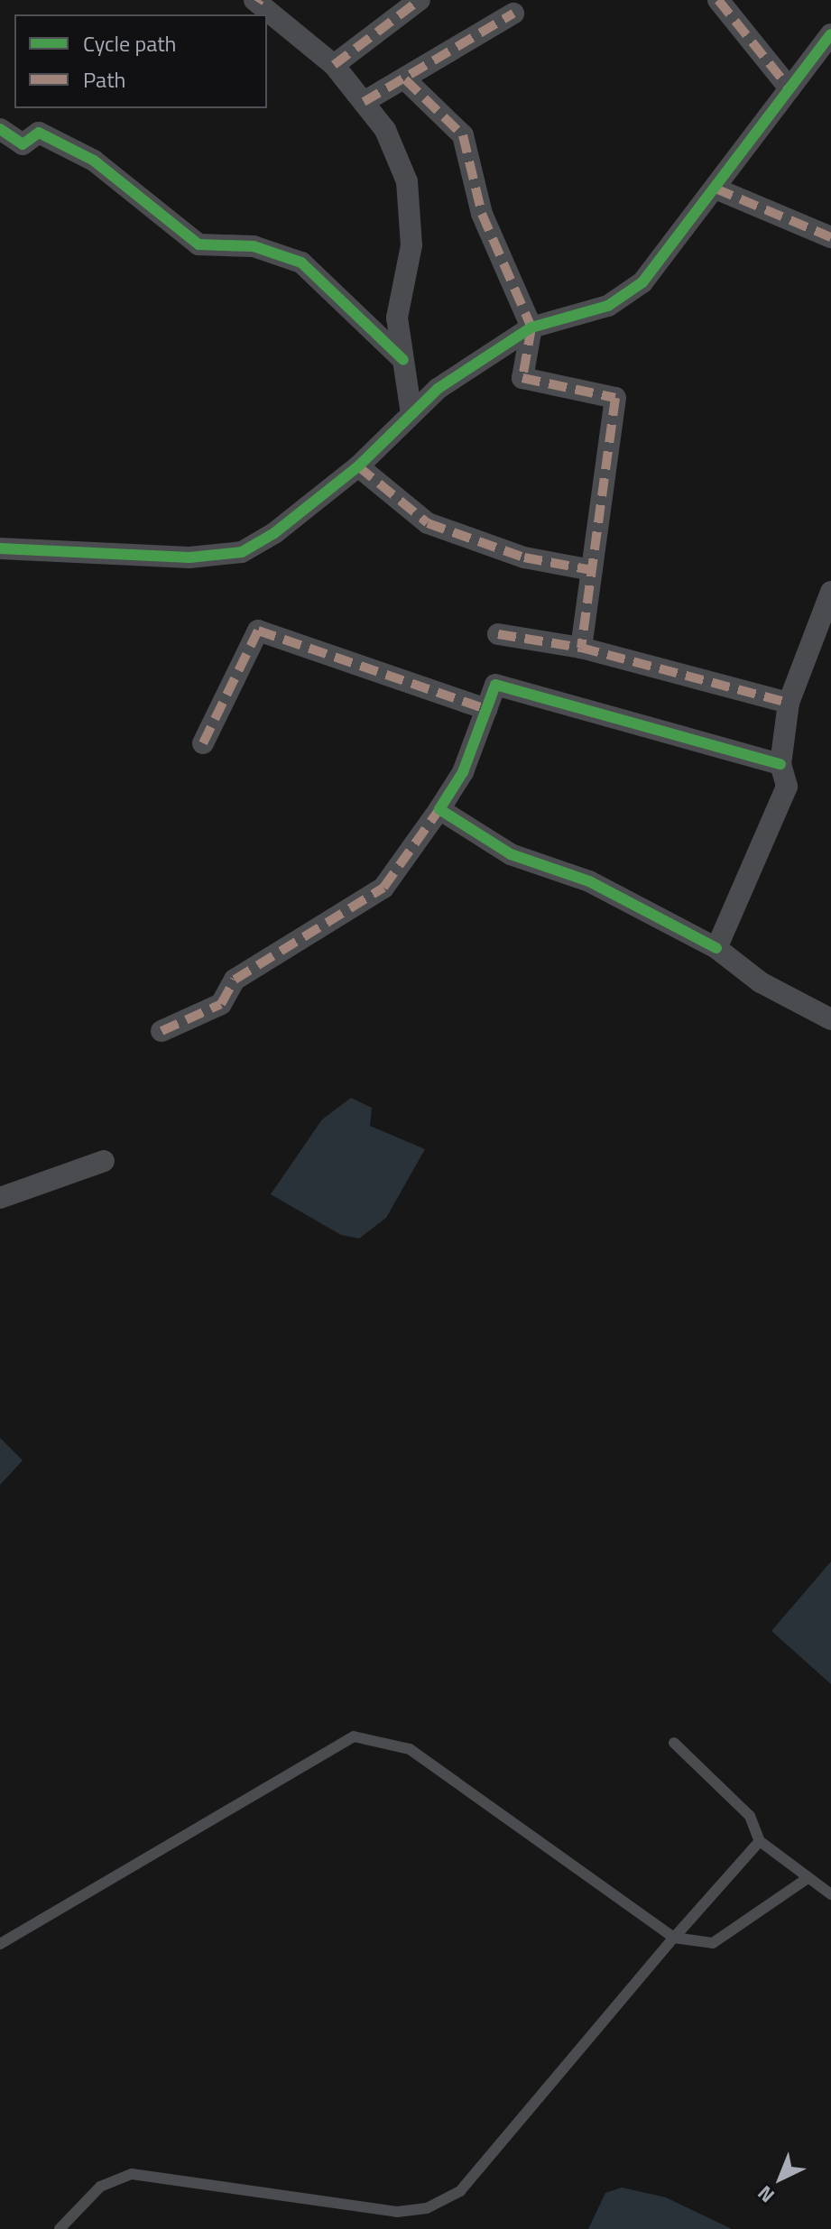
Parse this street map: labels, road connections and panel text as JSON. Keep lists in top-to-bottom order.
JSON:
{
  "legend": ["Cycle path", "Path"],
  "north": "bottom left"
}
